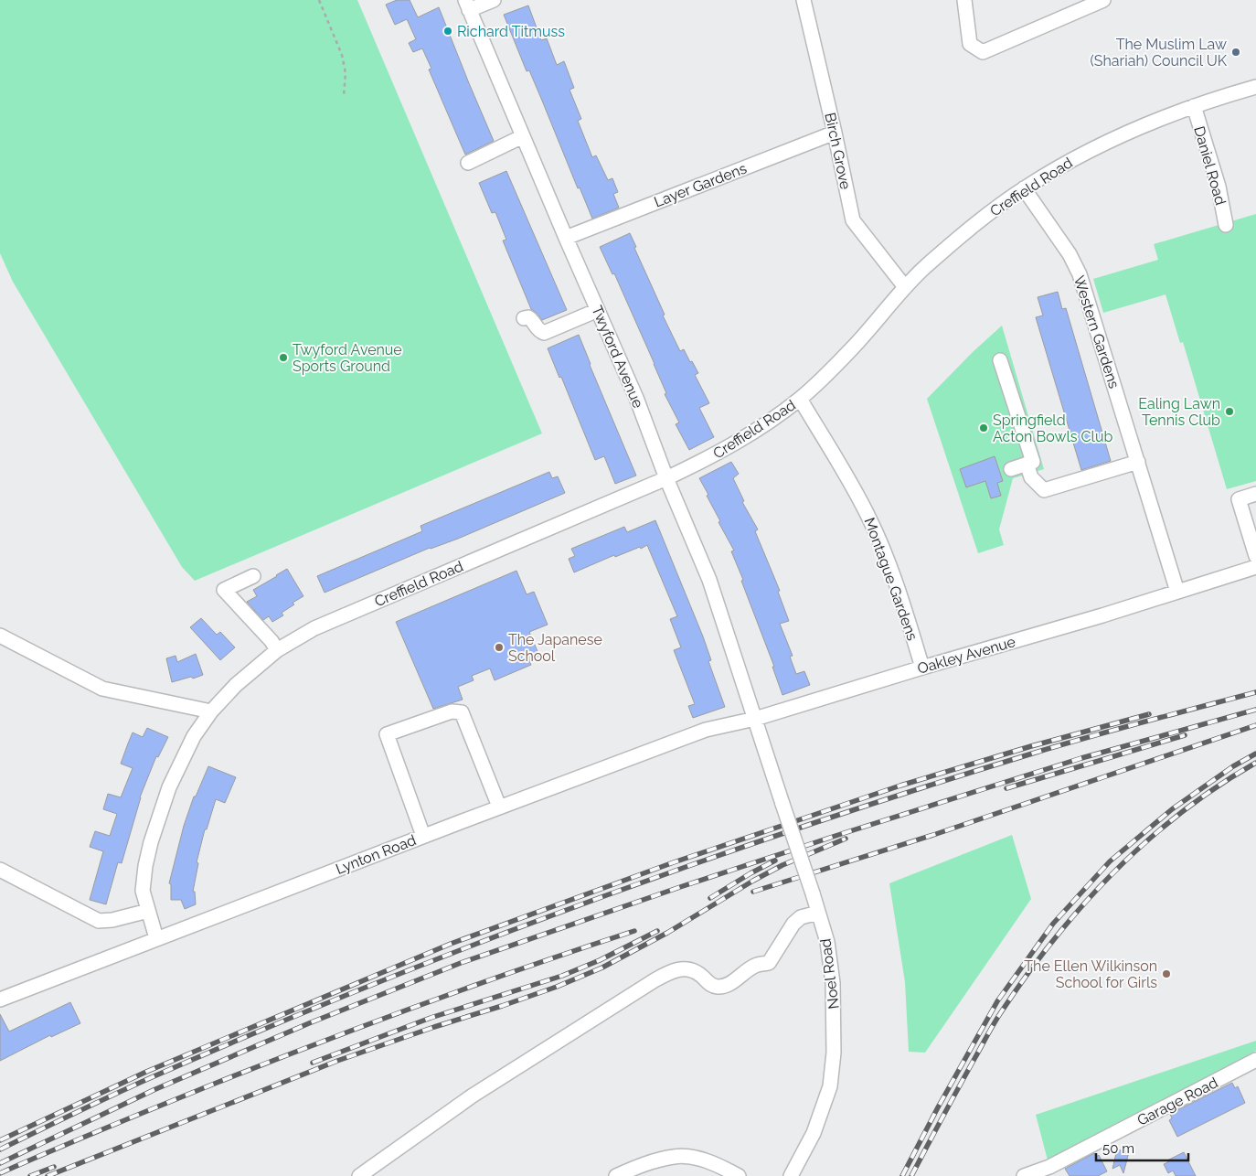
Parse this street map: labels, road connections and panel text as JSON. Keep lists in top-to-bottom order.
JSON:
{
  "streets": {
    "street": [
      "Birch Grove",
      "Daniel Road",
      "Layer Gardens",
      "Creffield Road",
      "Western Gardens",
      "Twyford Avenue",
      "Montague Gardens",
      "Oakley Avenue",
      "Lynton Road",
      "Noel Road",
      "Garage Road"
    ]
  },
  "crossings": [
    ["Birch Grove", "Layer Gardens"],
    ["Birch Grove", "Creffield Road"],
    ["Daniel Road", "Creffield Road"],
    ["Layer Gardens", "Twyford Avenue"],
    ["Creffield Road", "Western Gardens"],
    ["Creffield Road", "Twyford Avenue"],
    ["Creffield Road", "Montague Gardens"],
    ["Creffield Road", "Lynton Road"],
    ["Western Gardens", "Oakley Avenue"],
    ["Twyford Avenue", "Oakley Avenue"],
    ["Twyford Avenue", "Lynton Road"],
    ["Twyford Avenue", "Noel Road"],
    ["Montague Gardens", "Oakley Avenue"],
    ["Oakley Avenue", "Lynton Road"],
    ["Oakley Avenue", "Noel Road"],
    ["Lynton Road", "Noel Road"]
  ],
  "places": [
    "Richard Titmuss",
    "The Muslim Law (Shariah) Council UK",
    "Twyford Avenue Sports Ground",
    "Ealing Lawn Tennis Club",
    "Springfield Acton Bowls Club",
    "The Japanese School",
    "The Ellen Wilkinson School for Girls"
  ],
  "scale_bar": "50 m"
}
